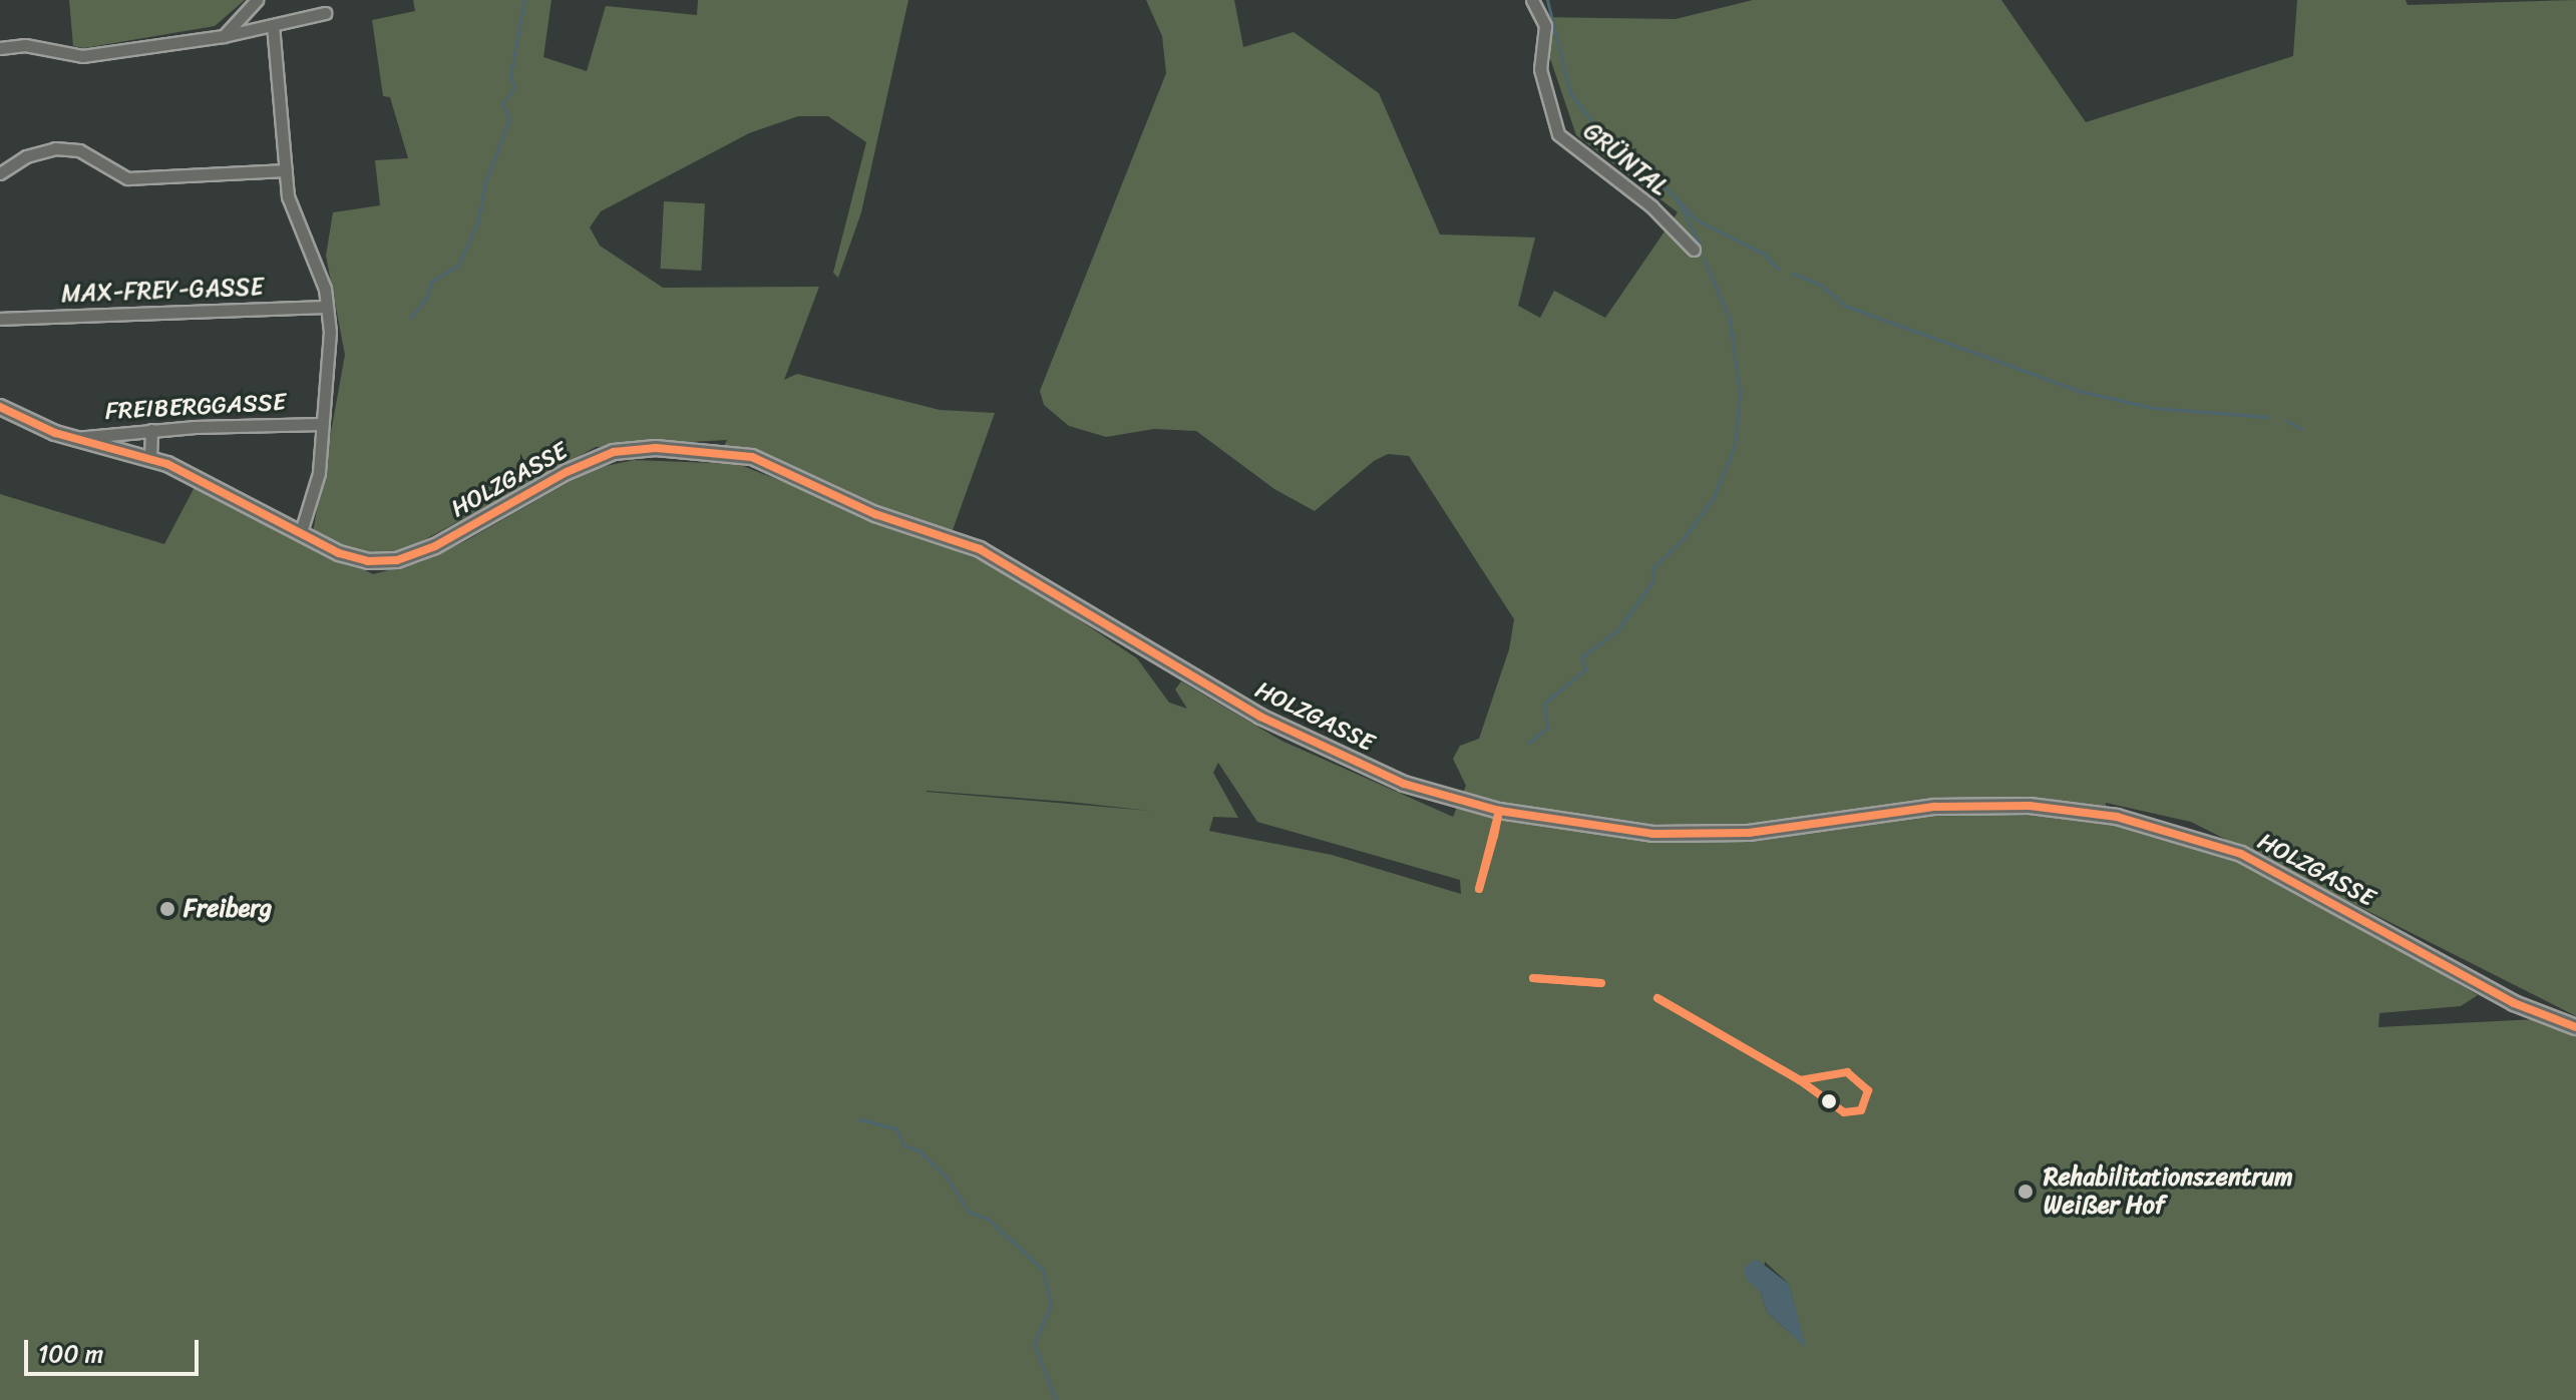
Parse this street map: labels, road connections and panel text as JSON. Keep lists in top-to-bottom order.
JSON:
{
  "streets": {
    "street": [
      "GRÜNTAL",
      "MAX-FREY-GASSE",
      "FREIBERGGASSE",
      "HOLZGASSE"
    ]
  },
  "crossings": [
    ["FREIBERGGASSE", "HOLZGASSE"]
  ],
  "places": ["Freiberg", "Rehabilitationszentrum Weißer Hof"],
  "scale_bar": "100 m"
}
